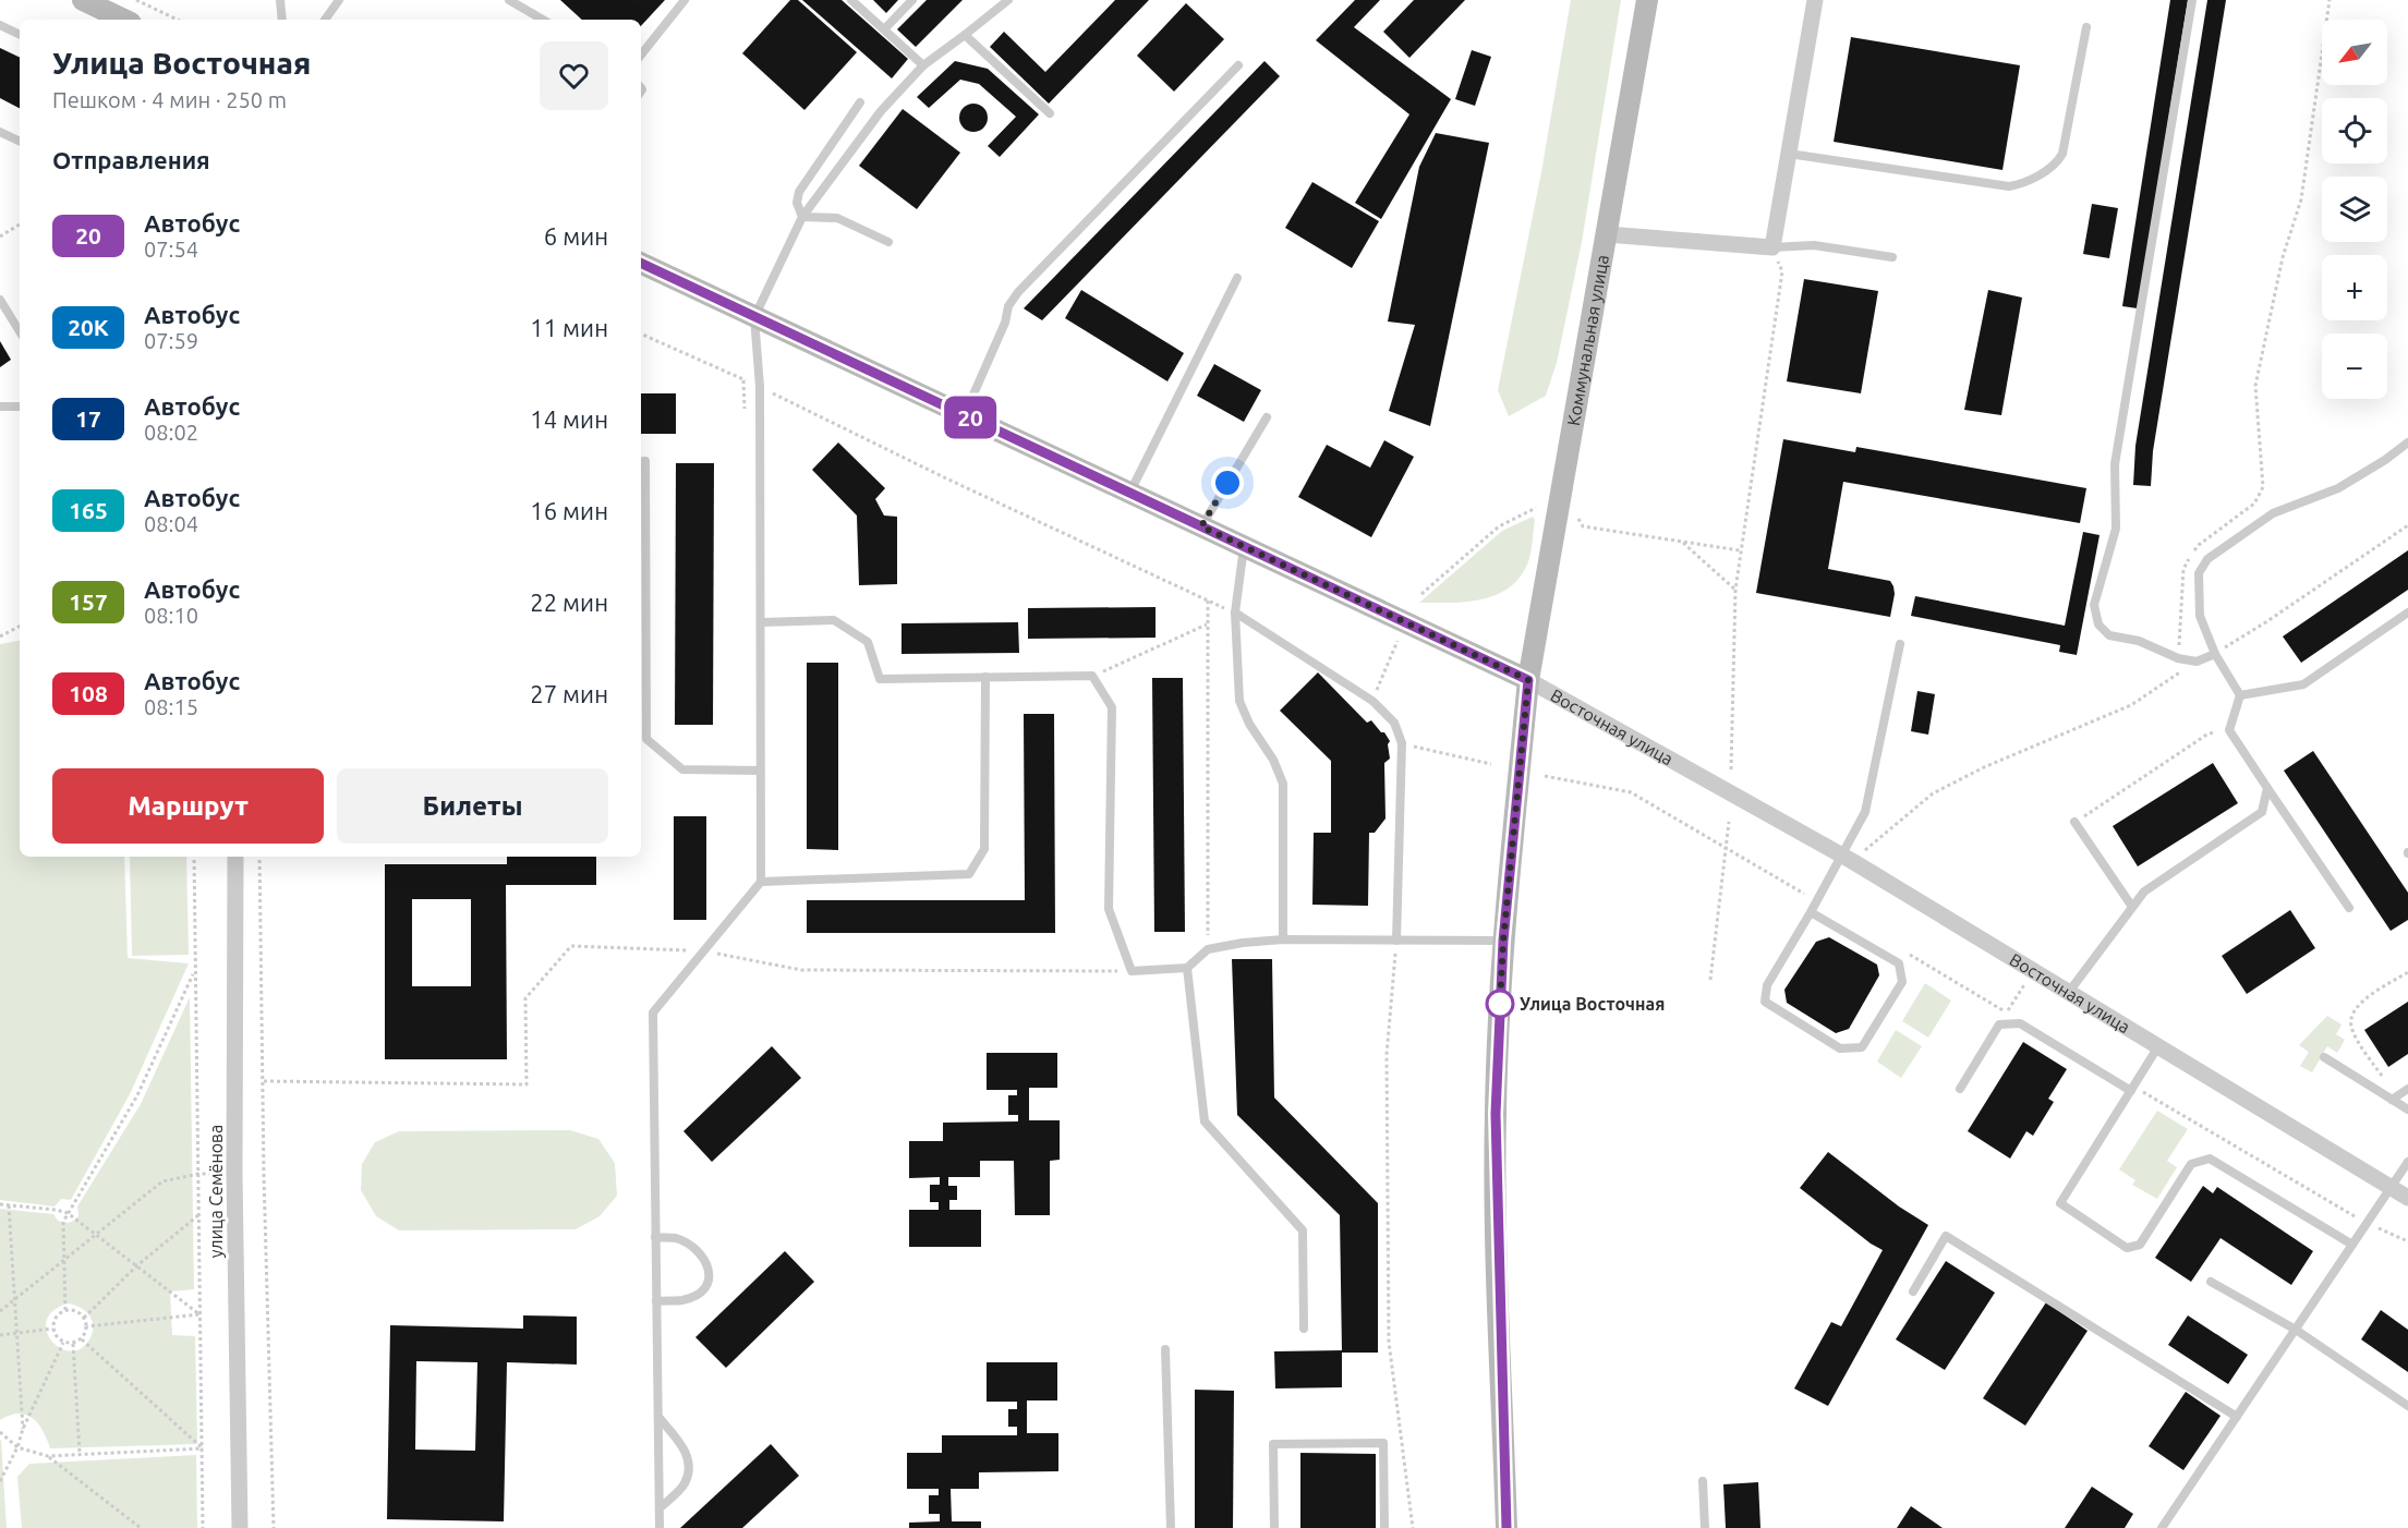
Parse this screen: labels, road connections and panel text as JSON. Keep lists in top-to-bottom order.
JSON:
{
  "streets": {
    "main road": ["Коммунальная улица", "Восточная улица"],
    "street": ["улица Семёнова"]
  },
  "crossings": [
    ["Коммунальная улица", "Восточная улица"]
  ],
  "places": ["Улица Восточная"],
  "lines": ["bus line 20"],
  "north": "bottom left",
  "page": {
    "on_map": "20",
    "map_buttons": ["+", "−"],
    "heading": [
      ["Улица Восточная", "Пешком · 4 мин · 250 m"],
      "Отправления"
    ],
    "list": [
      {
        "mark": "20",
        "name": "Автобус",
        "note": "07:54",
        "value": "6 мин"
      },
      {
        "mark": "20К",
        "name": "Автобус",
        "note": "07:59",
        "value": "11 мин"
      },
      {
        "mark": "17",
        "name": "Автобус",
        "note": "08:02",
        "value": "14 мин"
      },
      {
        "mark": "165",
        "name": "Автобус",
        "note": "08:04",
        "value": "16 мин"
      },
      {
        "mark": "157",
        "name": "Автобус",
        "note": "08:10",
        "value": "22 мин"
      },
      {
        "mark": "108",
        "name": "Автобус",
        "note": "08:15",
        "value": "27 мин"
      }
    ],
    "buttons": ["Маршрут", "Билеты"]
  }
}
